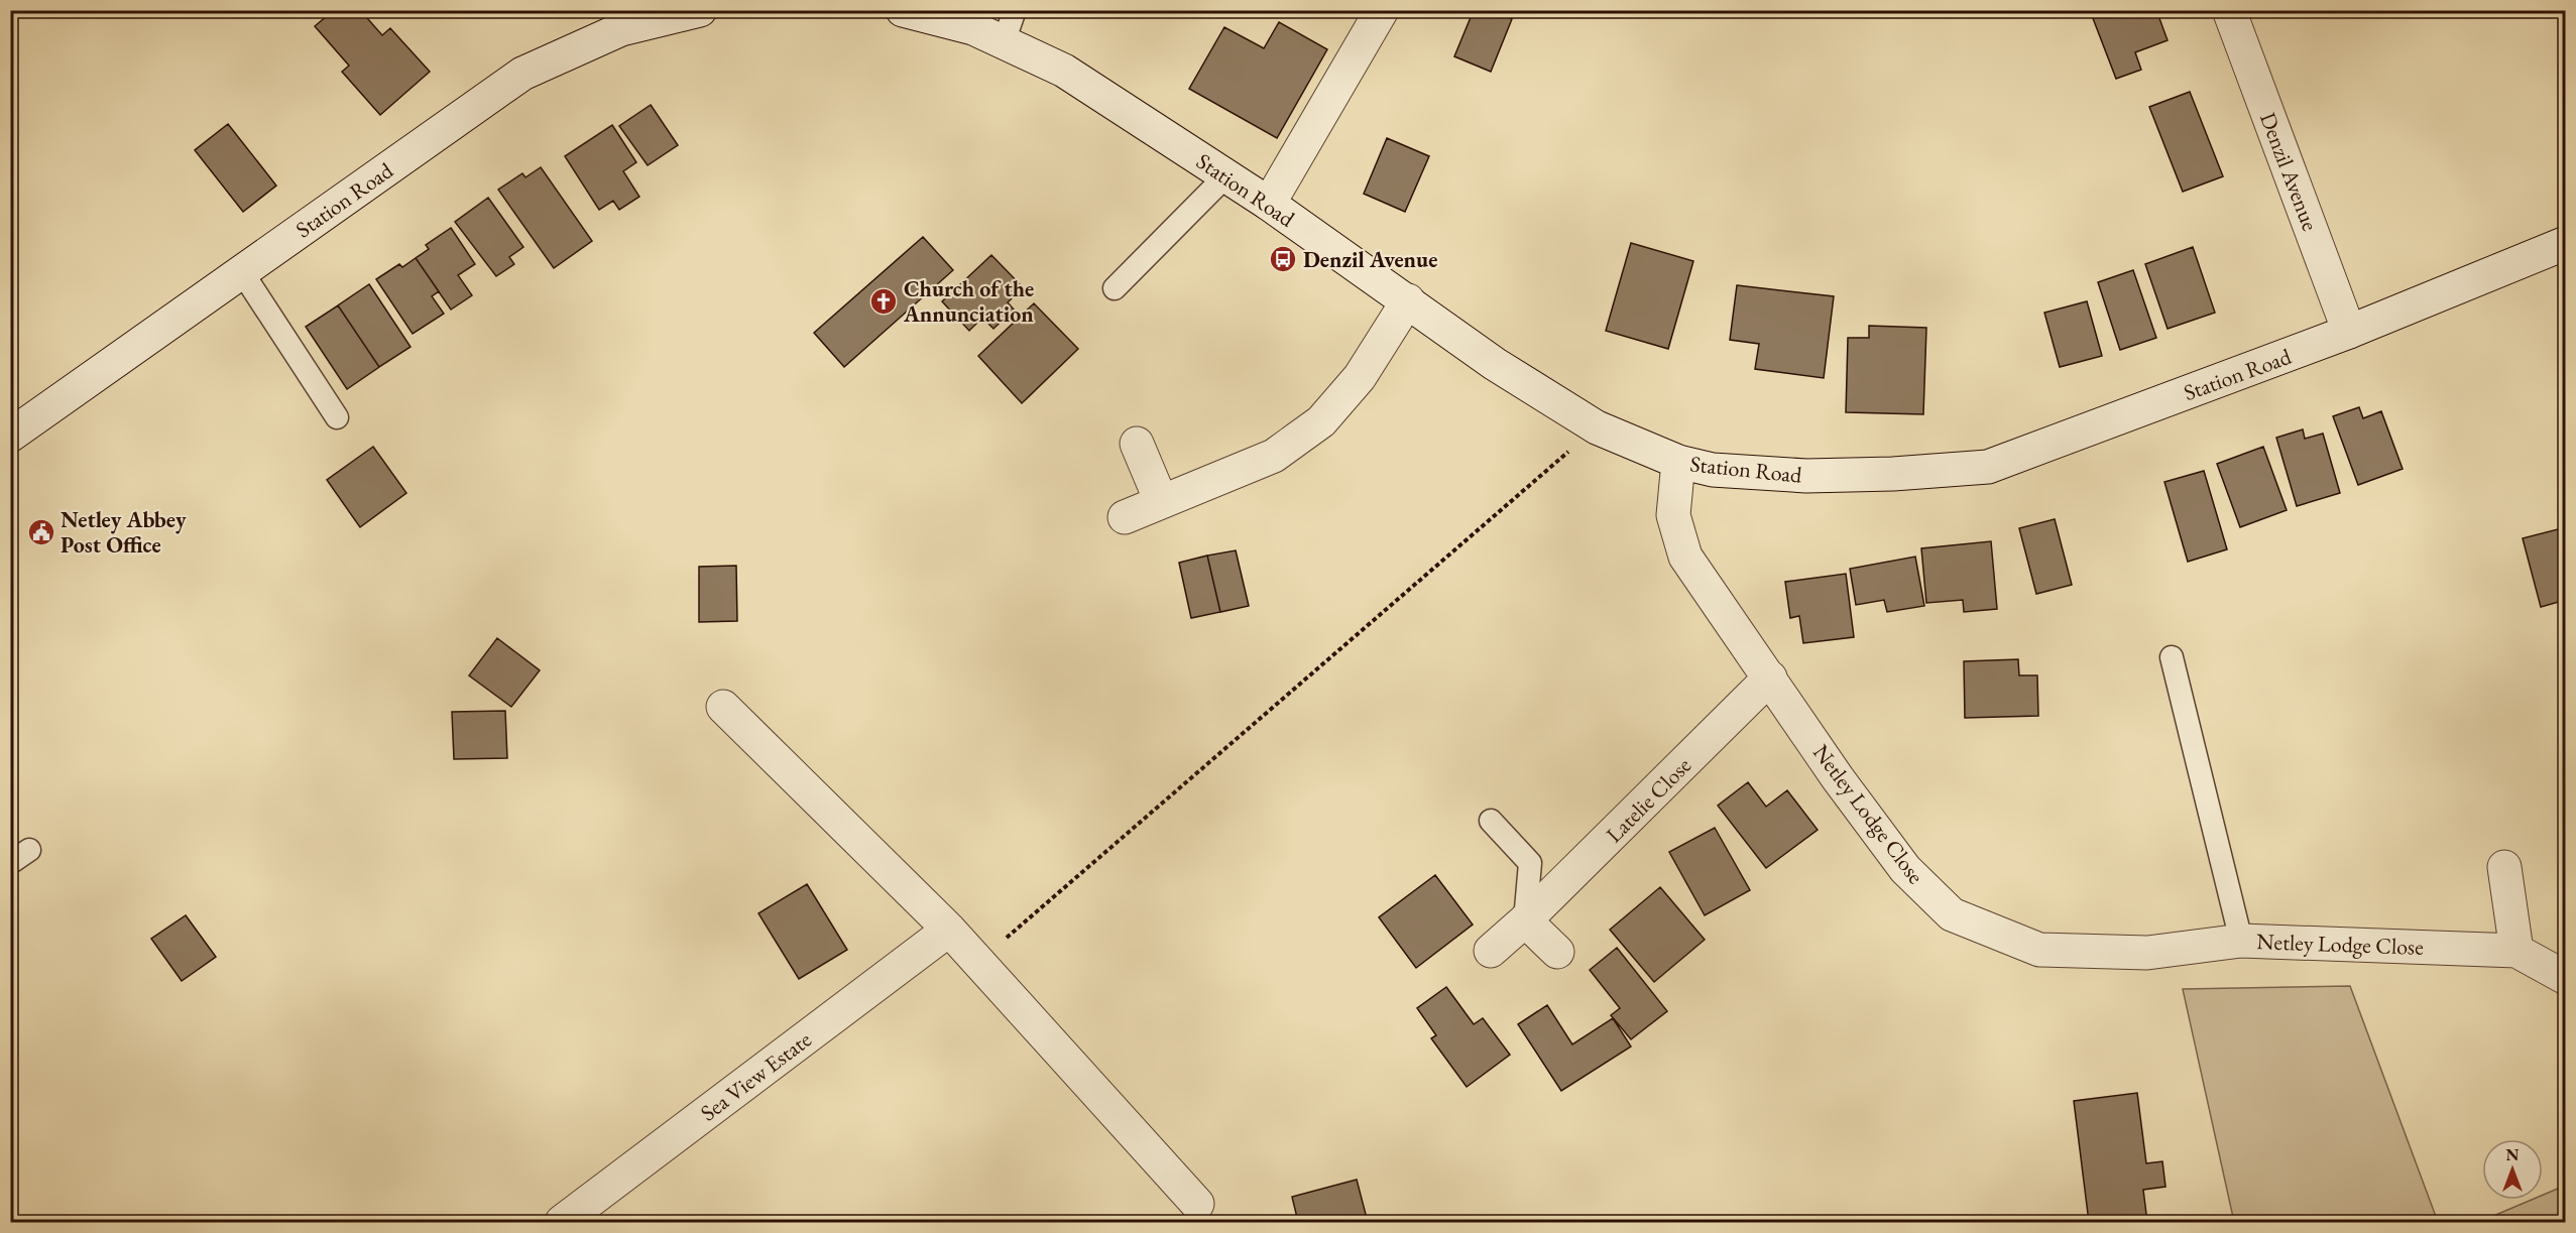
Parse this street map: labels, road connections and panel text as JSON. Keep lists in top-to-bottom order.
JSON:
{
  "streets": {
    "street": [
      "Denzil Avenue",
      "Station Road",
      "Latelie Close",
      "Netley Lodge Close",
      "Sea View Estate"
    ]
  },
  "crossings": [
    ["Denzil Avenue", "Station Road"],
    ["Station Road", "Netley Lodge Close"],
    ["Latelie Close", "Netley Lodge Close"]
  ],
  "places": {
    "bus stop": ["Denzil Avenue"],
    "church": ["Church of the Annunciation"],
    "public building": ["Netley Abbey Post Office"]
  },
  "north": "top"
}
